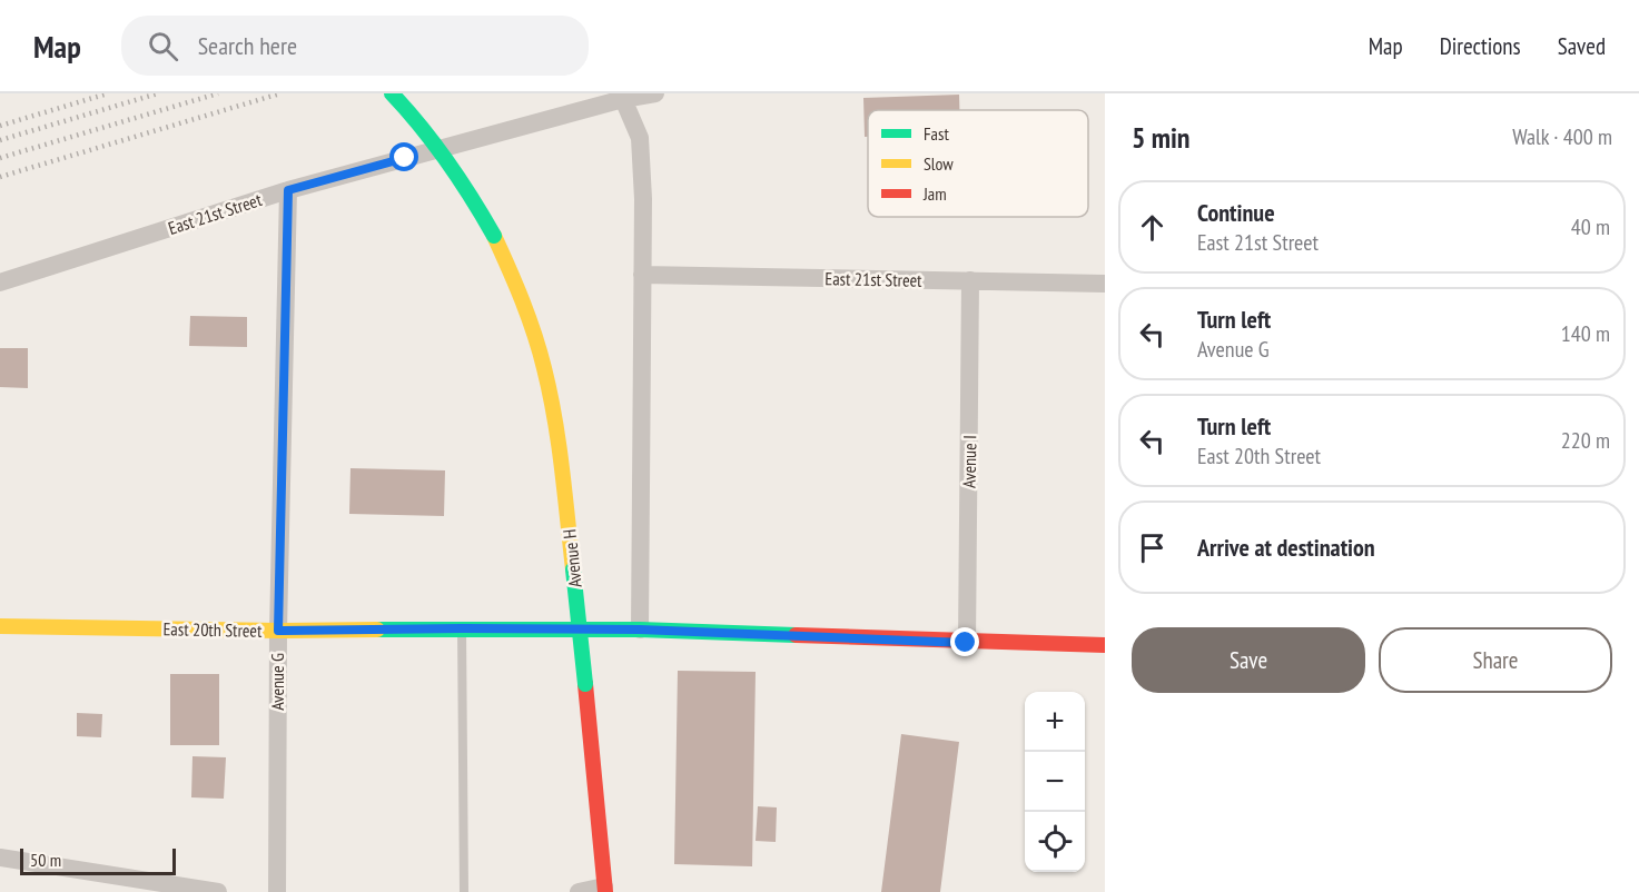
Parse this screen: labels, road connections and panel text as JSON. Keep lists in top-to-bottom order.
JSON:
{
  "streets": {
    "street": [
      "East 21st Street",
      "Avenue I",
      "Avenue H",
      "East 20th Street",
      "Avenue G"
    ]
  },
  "crossings": [
    ["East 21st Street", "Avenue I"],
    ["East 21st Street", "Avenue G"],
    ["Avenue I", "East 20th Street"],
    ["East 20th Street", "Avenue G"]
  ],
  "legend": ["Fast", "Slow", "Jam"],
  "scale_bar": "50 m",
  "page": {
    "header": "Map",
    "search": "Search here",
    "nav": ["Map", "Directions", "Saved"],
    "heading": ["5 min", "Walk · 400 m"],
    "list": [
      ["Continue", "East 21st Street", "40 m"],
      ["Turn left", "Avenue G", "140 m"],
      ["Turn left", "East 20th Street", "220 m"],
      "Arrive at destination"
    ],
    "buttons": ["Save", "Share"],
    "map_buttons": ["+", "−"],
    "scale": "50 m"
  }
}
